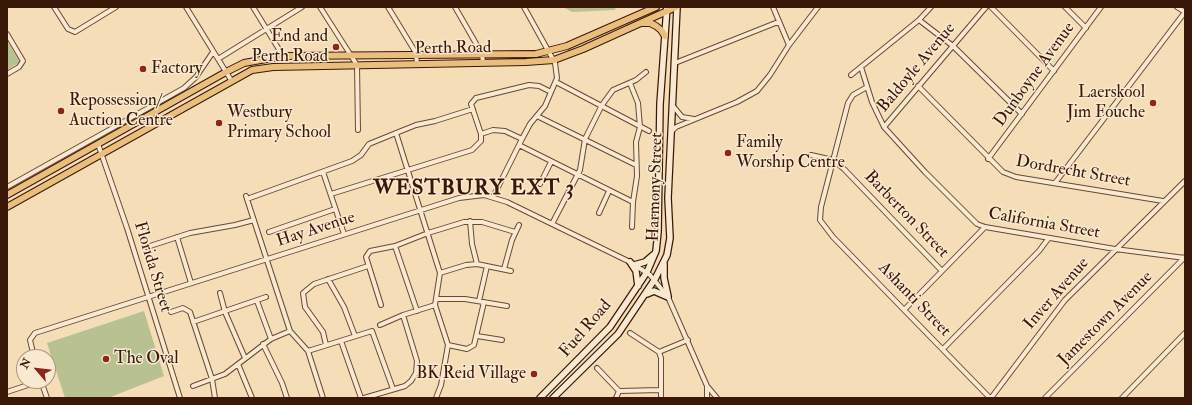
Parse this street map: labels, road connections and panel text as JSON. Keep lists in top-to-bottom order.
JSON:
{
  "streets": {
    "main road": ["Perth Road", "Harmony Street", "Fuel Road"],
    "street": [
      "Baldoyle Avenue",
      "Dunboyne Avenue",
      "Dordrecht Street",
      "Barberton Street",
      "California Street",
      "Hay Avenue",
      "Florida Street",
      "Inver Avenue",
      "Ashanti Street",
      "Jamestown Avenue"
    ]
  },
  "crossings": [
    ["Perth Road", "Harmony Street"],
    ["Perth Road", "Florida Street"],
    ["Baldoyle Avenue", "Dordrecht Street"],
    ["Baldoyle Avenue", "California Street"],
    ["Dunboyne Avenue", "Dordrecht Street"],
    ["Dordrecht Street", "Inver Avenue"],
    ["Harmony Street", "Hay Avenue"],
    ["Harmony Street", "Fuel Road"],
    ["Barberton Street", "Ashanti Street"],
    ["California Street", "Inver Avenue"],
    ["California Street", "Jamestown Avenue"],
    ["Hay Avenue", "Florida Street"],
    ["Hay Avenue", "Fuel Road"],
    ["Inver Avenue", "Ashanti Street"]
  ],
  "districts": ["WESTBURY EXT 3"],
  "places": [
    "End and Perth Road",
    "Factory",
    "Laerskool Jim Fouche",
    "Repossession/ Auction Centre",
    "Westbury Primary School",
    "Family Worship Centre",
    "The Oval",
    "BK Reid Village"
  ],
  "north": "top left"
}
